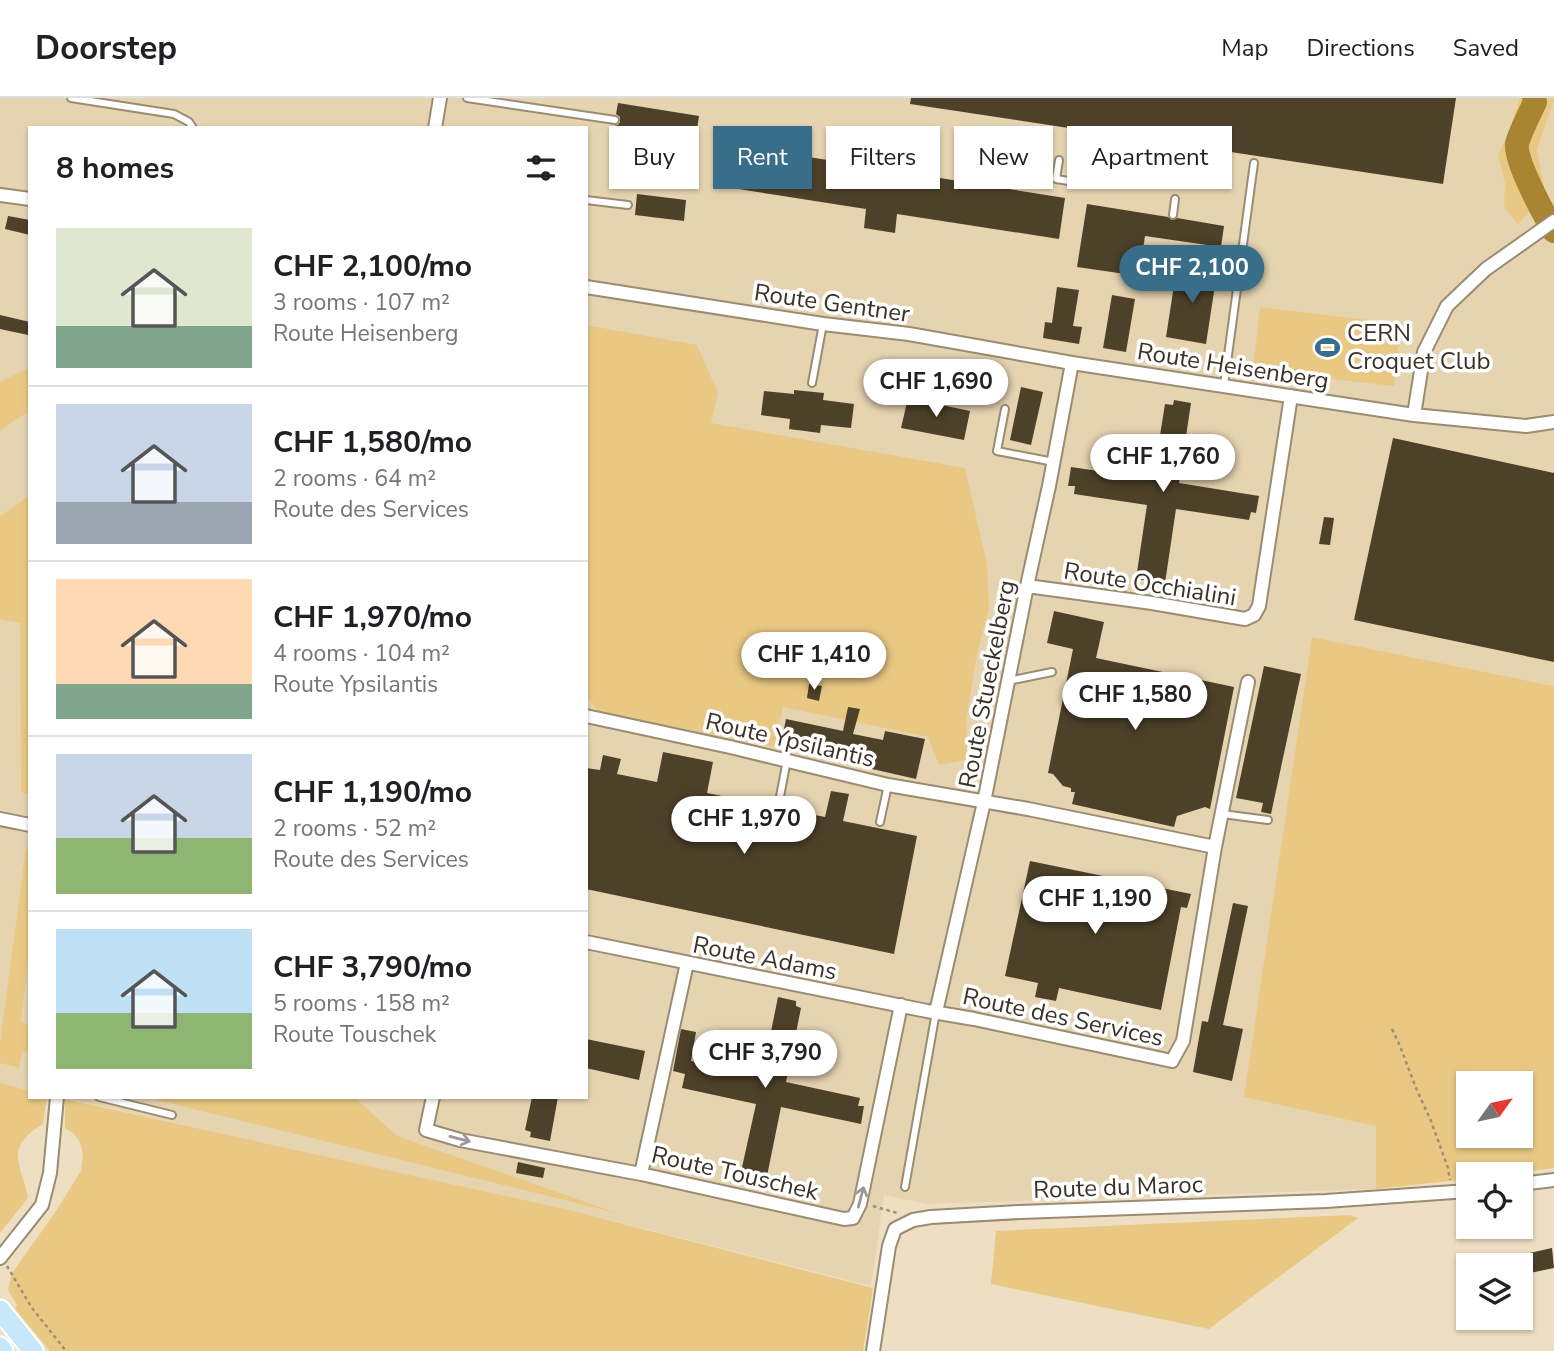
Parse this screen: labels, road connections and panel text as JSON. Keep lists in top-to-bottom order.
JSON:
{
  "streets": {
    "street": [
      "Route Gentner",
      "Route Heisenberg",
      "Route Occhialini",
      "Route Stueckelberg",
      "Route Ypsilantis",
      "Route Adams",
      "Route des Services",
      "Route Touschek",
      "Route du Maroc"
    ]
  },
  "crossings": [
    ["Route Gentner", "Route Heisenberg"],
    ["Route Gentner", "Route Stueckelberg"],
    ["Route Heisenberg", "Route Occhialini"],
    ["Route Heisenberg", "Route Stueckelberg"],
    ["Route Occhialini", "Route Stueckelberg"],
    ["Route Stueckelberg", "Route Ypsilantis"],
    ["Route Stueckelberg", "Route Adams"],
    ["Route Stueckelberg", "Route des Services"],
    ["Route Adams", "Route des Services"]
  ],
  "one_way": ["Route Touschek"],
  "places": {
    "sports": ["CERN Croquet Club"]
  },
  "north": "top right",
  "page": {
    "header": "Doorstep",
    "nav": ["Map", "Directions", "Saved"],
    "chip": [
      "Buy",
      "Rent",
      "Filters",
      "New",
      "Apartment"
    ],
    "heading": "8 homes",
    "list": [
      {
        "name": "CHF 2,100/mo",
        "note": "3 rooms · 107 m² · Route Heisenberg"
      },
      {
        "name": "CHF 1,580/mo",
        "note": "2 rooms · 64 m² · Route des Services"
      },
      {
        "name": "CHF 1,970/mo",
        "note": "4 rooms · 104 m² · Route Ypsilantis"
      },
      {
        "name": "CHF 1,190/mo",
        "note": "2 rooms · 52 m² · Route des Services"
      },
      {
        "name": "CHF 3,790/mo",
        "note": "5 rooms · 158 m² · Route Touschek"
      }
    ],
    "price": [
      "CHF 2,100",
      "CHF 1,690",
      "CHF 1,760",
      "CHF 1,410",
      "CHF 1,580",
      "CHF 1,970",
      "CHF 1,190",
      "CHF 3,790"
    ]
  }
}
